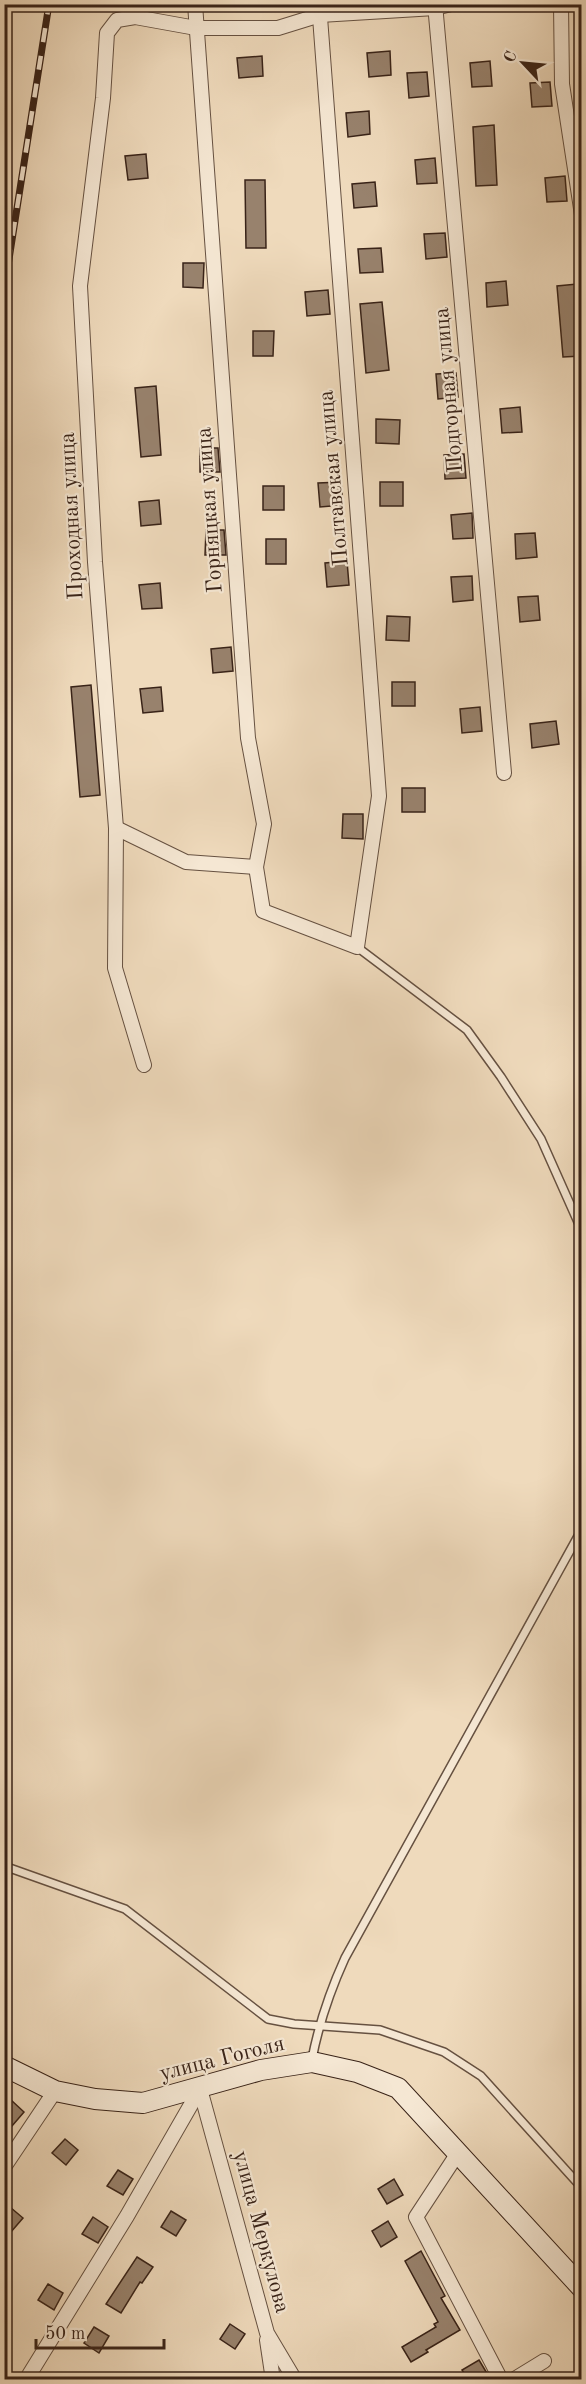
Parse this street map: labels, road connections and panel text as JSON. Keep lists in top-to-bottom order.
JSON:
{
  "streets": {
    "street": [
      "Подгорная улица",
      "Полтавская улица",
      "Горняцкая улица",
      "Проходная улица",
      "улица Гоголя",
      "улица Меркулова"
    ]
  },
  "crossings": [
    ["Подгорная улица", "Проходная улица"],
    ["Полтавская улица", "Горняцкая улица"],
    ["Полтавская улица", "Проходная улица"],
    ["Горняцкая улица", "Проходная улица"],
    ["улица Гоголя", "улица Меркулова"]
  ],
  "scale_bar": "50 m",
  "north": "top left"
}
